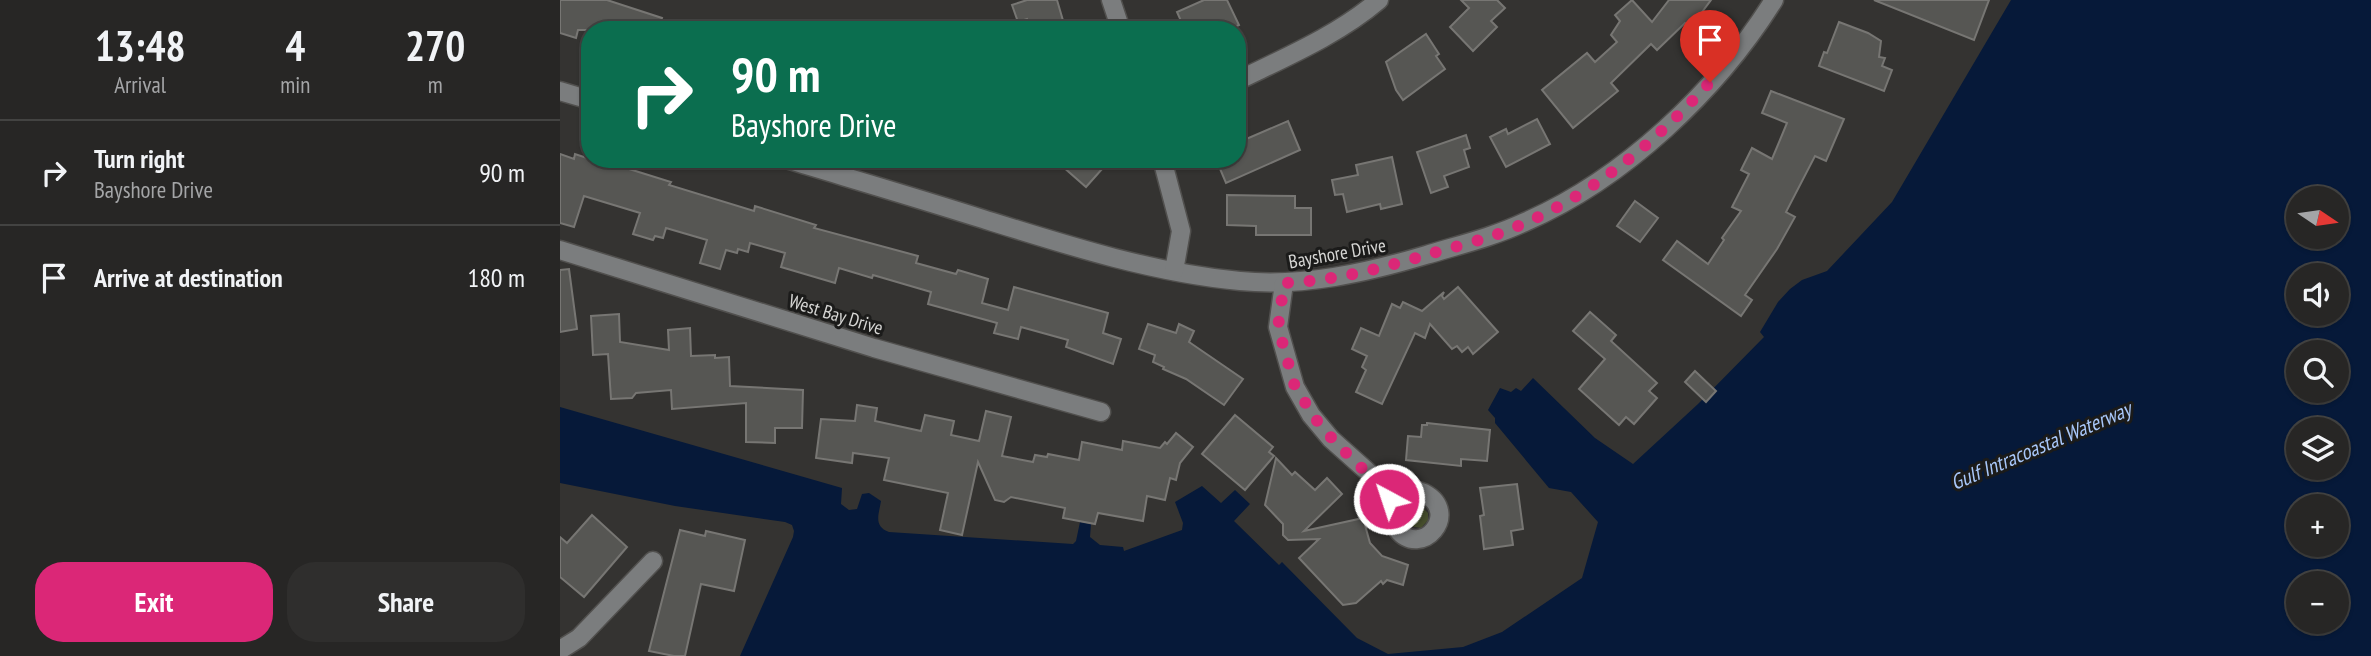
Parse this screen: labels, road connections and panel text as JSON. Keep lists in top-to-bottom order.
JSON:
{
  "streets": {
    "street": ["Bayshore Drive", "West Bay Drive"]
  },
  "water": ["Gulf Intracoastal Waterway"],
  "north": "right",
  "page": {
    "eta": [
      "13:48",
      "Arrival",
      "4",
      "min",
      "270",
      "m"
    ],
    "turn": ["90 m", "Bayshore Drive"],
    "list": [
      {
        "name": "Turn right",
        "note": "Bayshore Drive",
        "value": "90 m"
      },
      {
        "name": "Arrive at destination",
        "value": "180 m"
      }
    ],
    "map_buttons": ["+", "−"],
    "buttons": ["Exit", "Share"]
  }
}
